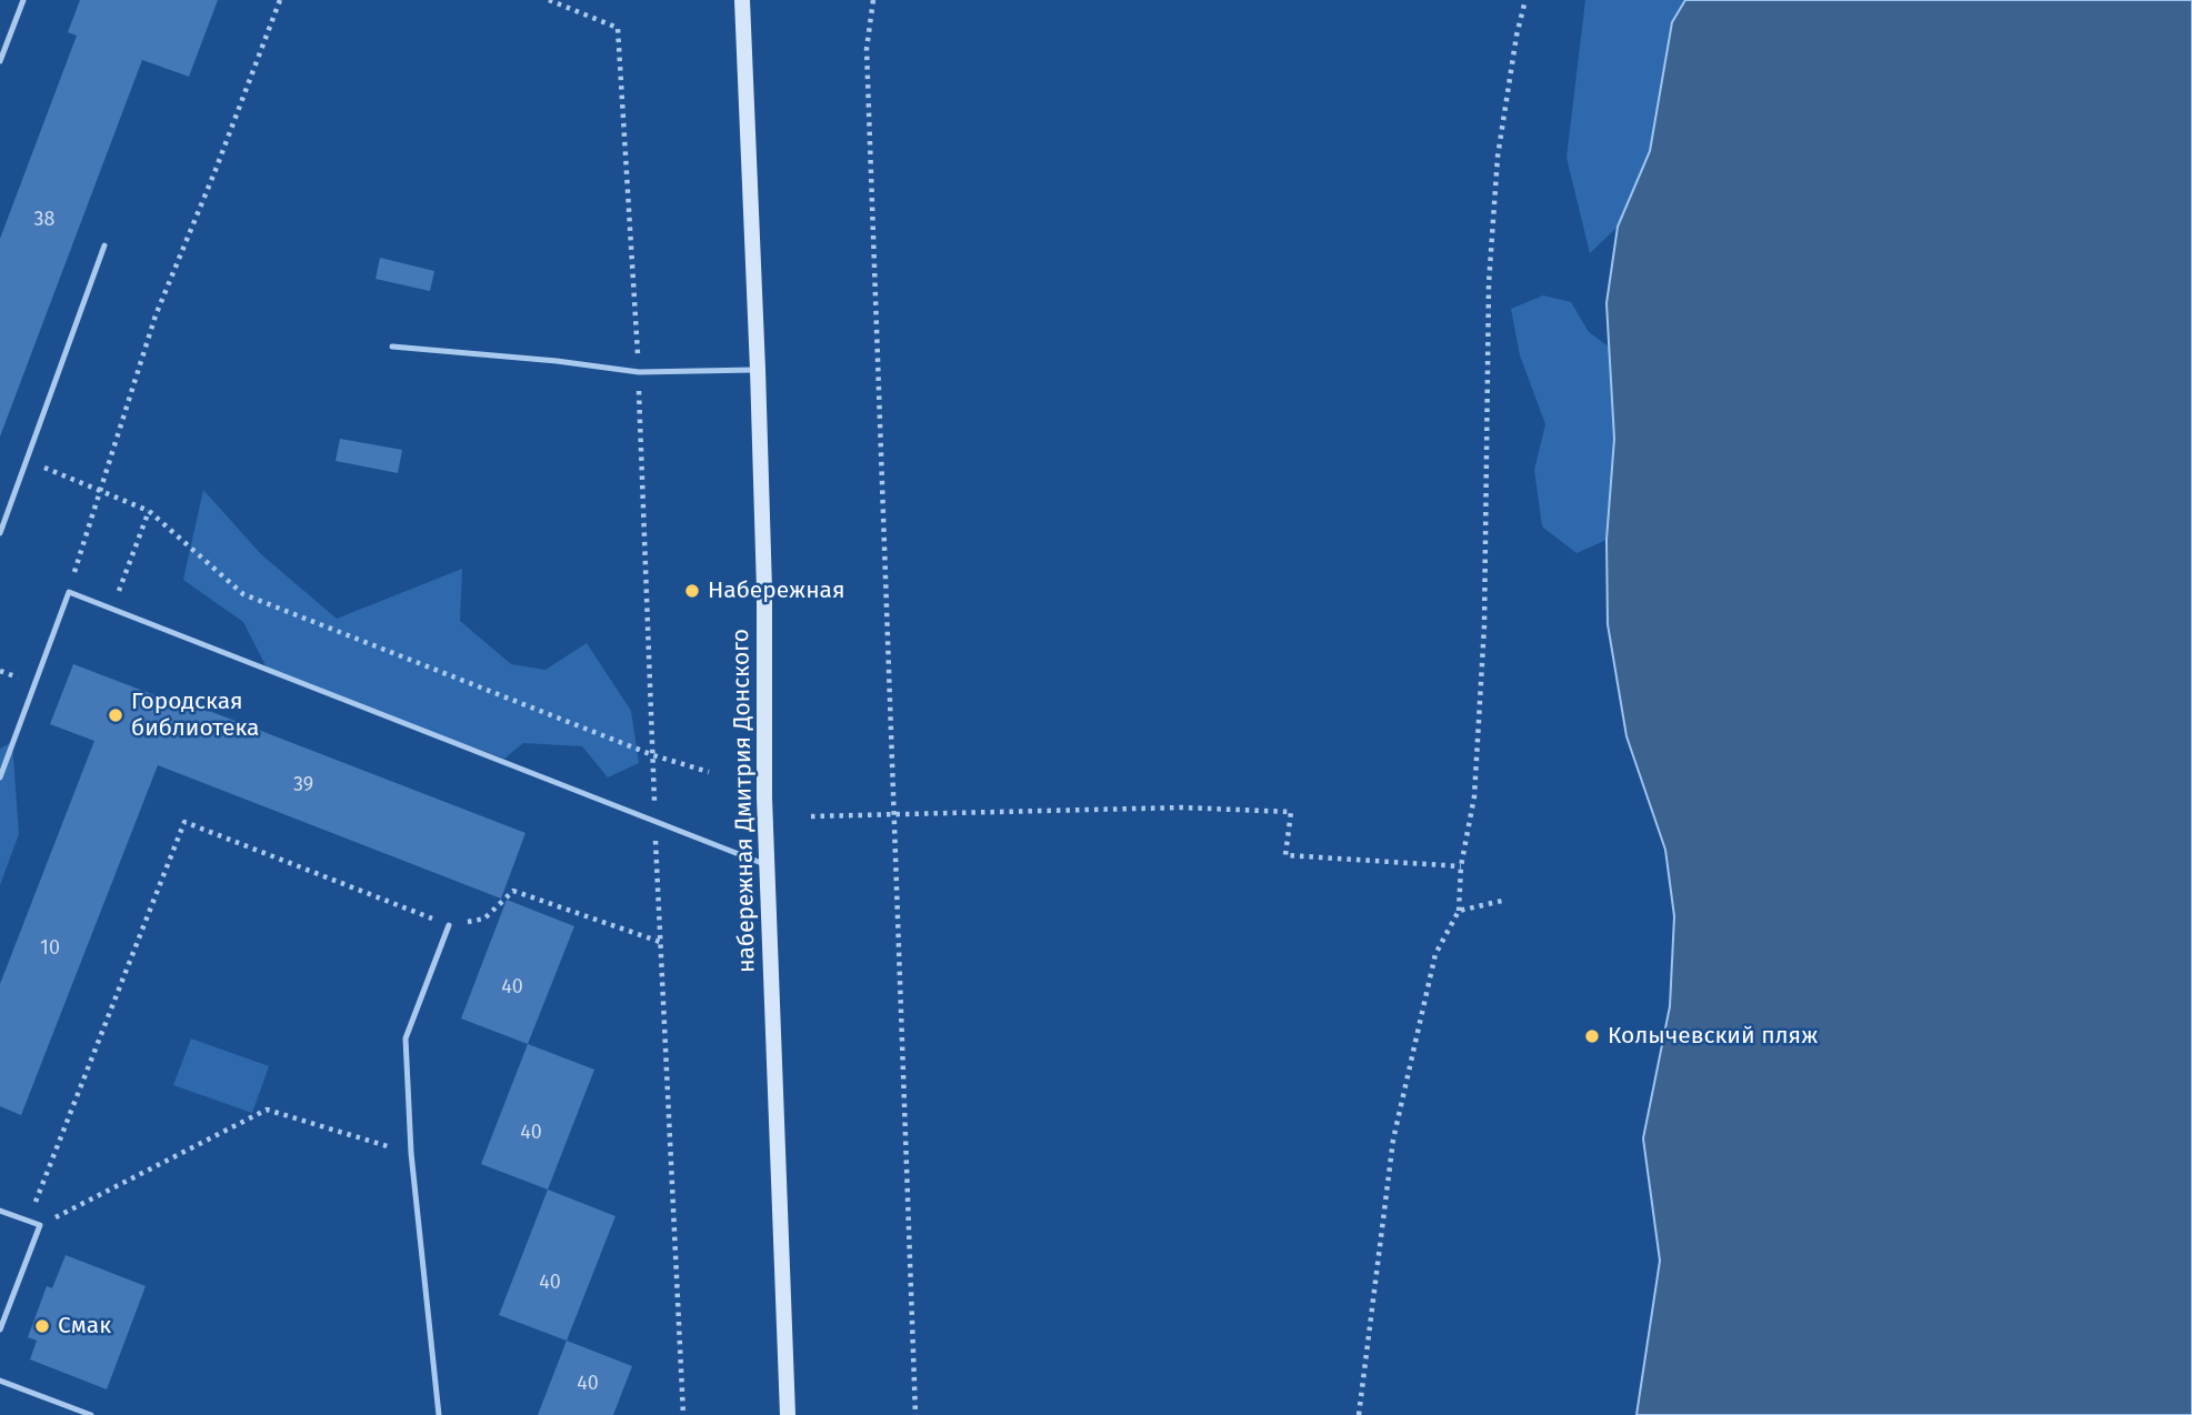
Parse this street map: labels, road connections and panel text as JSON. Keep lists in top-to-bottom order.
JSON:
{
  "streets": {
    "street": ["набережная Дмитрия Донского"]
  },
  "places": [
    "Набережная",
    "Городская библиотека",
    "Колычевский пляж",
    "Смак"
  ],
  "house_numbers": [
    "38",
    "39",
    "10",
    "40",
    "40",
    "40",
    "40"
  ]
}
